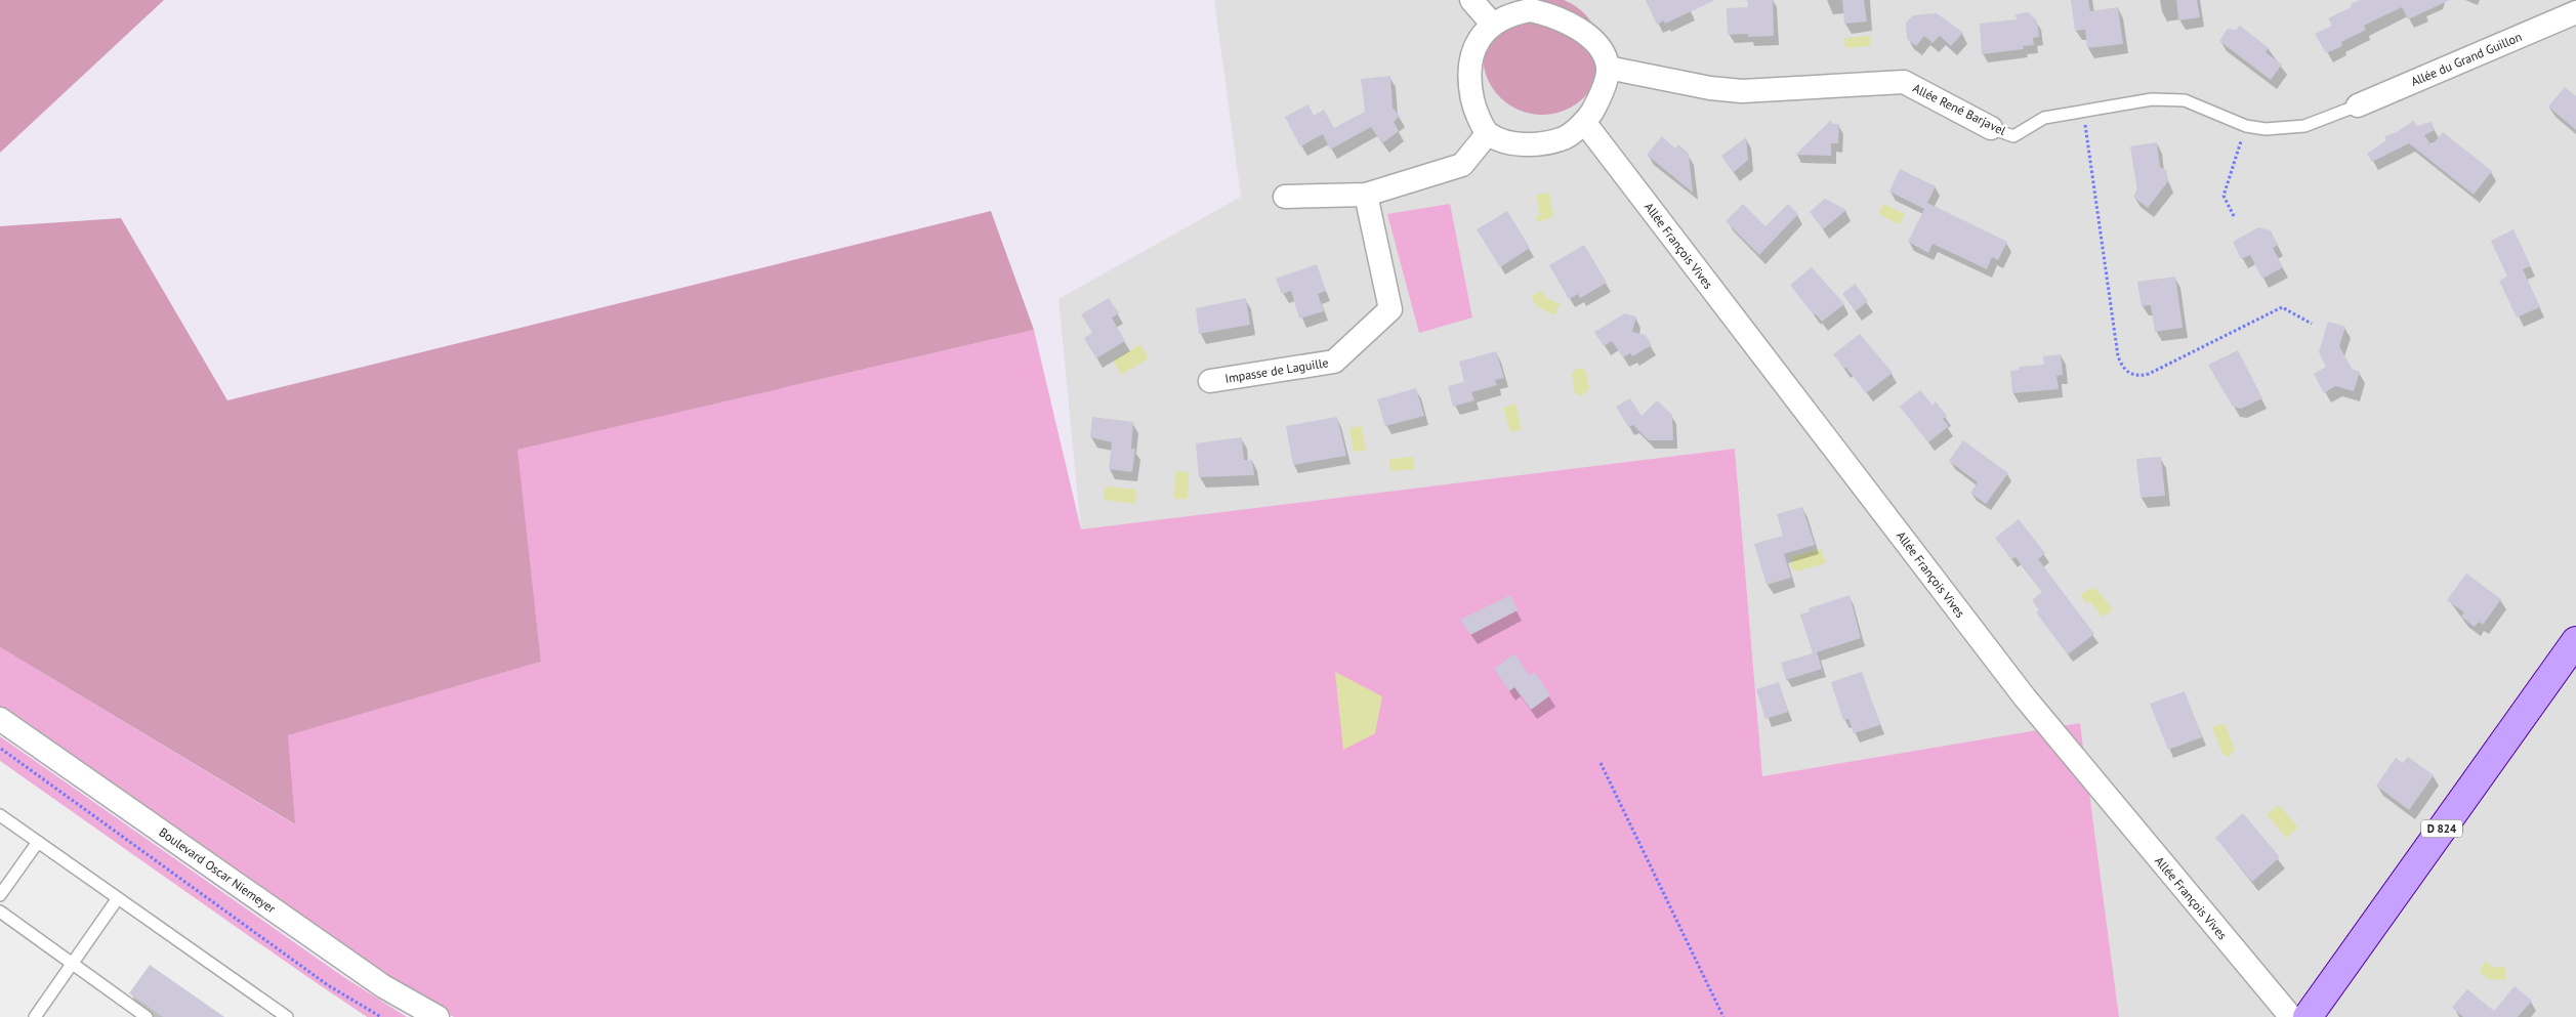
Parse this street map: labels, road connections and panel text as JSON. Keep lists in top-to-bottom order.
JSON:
{
  "streets": {
    "main road": ["D 824"],
    "street": [
      "Allée du Grand Guillon",
      "Allée René Barjavel",
      "Allée François Vives",
      "Impasse de Laguille",
      "Boulevard Oscar Niemeyer"
    ]
  },
  "crossings": [
    ["Allée du Grand Guillon", "Allée René Barjavel"],
    ["Allée René Barjavel", "Allée François Vives"]
  ]
}
